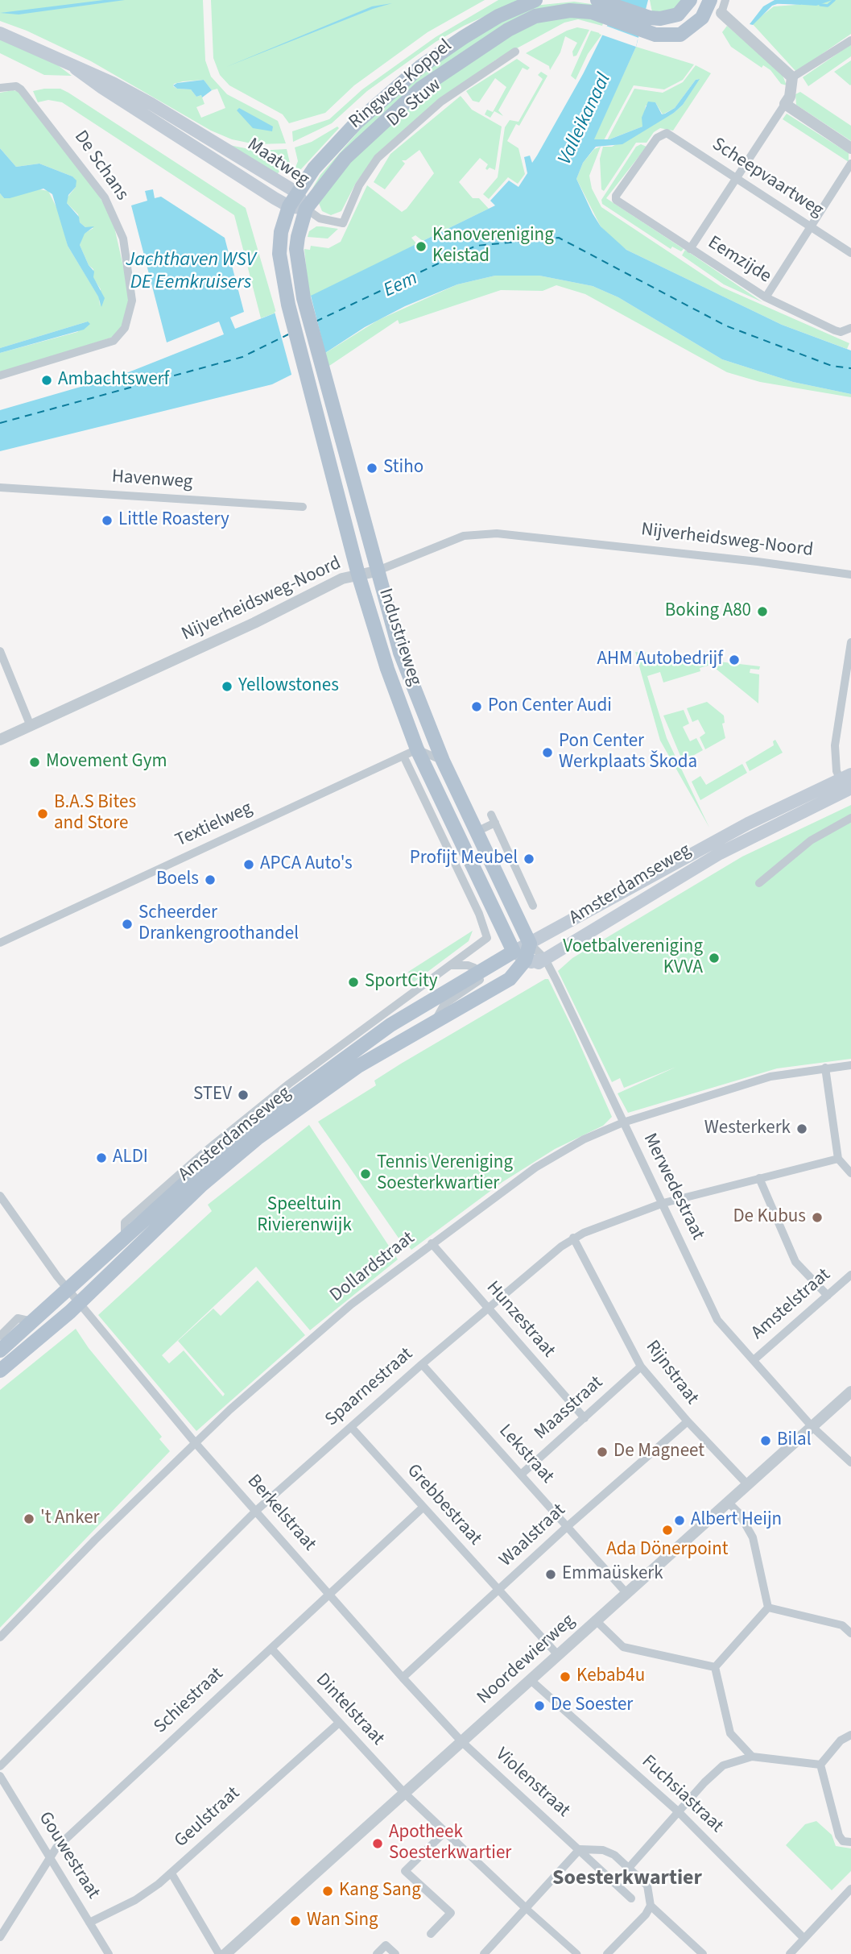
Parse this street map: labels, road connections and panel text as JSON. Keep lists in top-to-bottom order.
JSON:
{
  "streets": {
    "main road": [
      "Ringweg-Koppel",
      "Maatweg",
      "Industrieweg",
      "Amsterdamseweg"
    ],
    "street": [
      "De Stuw",
      "De Schans",
      "Scheepvaartweg",
      "Eemzijde",
      "Havenweg",
      "Nijverheidsweg-Noord",
      "Textielweg",
      "Merwedestraat",
      "Dollardstraat",
      "Amstelstraat",
      "Hunzestraat",
      "Rijnstraat",
      "Spaarnestraat",
      "Maasstraat",
      "Lekstraat",
      "Grebbestraat",
      "Berkelstraat",
      "Waalstraat",
      "Noordewierweg",
      "Schiestraat",
      "Dintelstraat",
      "Violenstraat",
      "Fuchsiastraat",
      "Geulstraat",
      "Gouwestraat"
    ]
  },
  "crossings": [
    ["Ringweg-Koppel", "De Stuw"],
    ["Ringweg-Koppel", "Maatweg"],
    ["Ringweg-Koppel", "Industrieweg"],
    ["De Stuw", "Maatweg"],
    ["Scheepvaartweg", "Eemzijde"],
    ["Nijverheidsweg-Noord", "Industrieweg"],
    ["Industrieweg", "Textielweg"],
    ["Industrieweg", "Amsterdamseweg"],
    ["Textielweg", "Amsterdamseweg"],
    ["Amsterdamseweg", "Merwedestraat"],
    ["Amsterdamseweg", "Berkelstraat"],
    ["Merwedestraat", "Dollardstraat"],
    ["Merwedestraat", "Amstelstraat"],
    ["Merwedestraat", "Spaarnestraat"],
    ["Merwedestraat", "Noordewierweg"],
    ["Dollardstraat", "Hunzestraat"],
    ["Dollardstraat", "Berkelstraat"],
    ["Hunzestraat", "Spaarnestraat"],
    ["Hunzestraat", "Maasstraat"],
    ["Rijnstraat", "Spaarnestraat"],
    ["Rijnstraat", "Maasstraat"],
    ["Rijnstraat", "Waalstraat"],
    ["Rijnstraat", "Noordewierweg"],
    ["Spaarnestraat", "Lekstraat"],
    ["Spaarnestraat", "Grebbestraat"],
    ["Spaarnestraat", "Berkelstraat"],
    ["Maasstraat", "Lekstraat"],
    ["Lekstraat", "Waalstraat"],
    ["Lekstraat", "Noordewierweg"],
    ["Grebbestraat", "Waalstraat"],
    ["Grebbestraat", "Noordewierweg"],
    ["Grebbestraat", "Schiestraat"],
    ["Berkelstraat", "Waalstraat"],
    ["Berkelstraat", "Noordewierweg"],
    ["Berkelstraat", "Schiestraat"],
    ["Berkelstraat", "Violenstraat"],
    ["Noordewierweg", "Dintelstraat"],
    ["Noordewierweg", "Violenstraat"],
    ["Noordewierweg", "Fuchsiastraat"],
    ["Schiestraat", "Dintelstraat"],
    ["Schiestraat", "Gouwestraat"],
    ["Dintelstraat", "Geulstraat"],
    ["Geulstraat", "Gouwestraat"]
  ],
  "districts": ["Soesterkwartier"],
  "water": ["Valleikanaal", "Jachthaven WSV DE Eemkruisers", "Eem"],
  "parks": ["Speeltuin Rivierenwijk"],
  "places": [
    "Kanovereniging Keistad",
    "Ambachtswerf",
    "Stiho",
    "Little Roastery",
    "Boking A80",
    "AHM Autobedrijf",
    "Yellowstones",
    "Pon Center Audi",
    "Pon Center Werkplaats Škoda",
    "Movement Gym",
    "B.A.S Bites and Store",
    "Profijt Meubel",
    "APCA Auto's",
    "Boels",
    "Scheerder Drankengroothandel",
    "Voetbalvereniging KVVA",
    "SportCity",
    "STEV",
    "Westerkerk",
    "ALDI",
    "Tennis Vereniging Soesterkwartier",
    "De Kubus",
    "Bilal",
    "De Magneet",
    "'t Anker",
    "Albert Heijn",
    "Ada Dönerpoint",
    "Emmaüskerk",
    "Kebab4u",
    "De Soester",
    "Apotheek Soesterkwartier",
    "Kang Sang",
    "Wan Sing"
  ]
}
